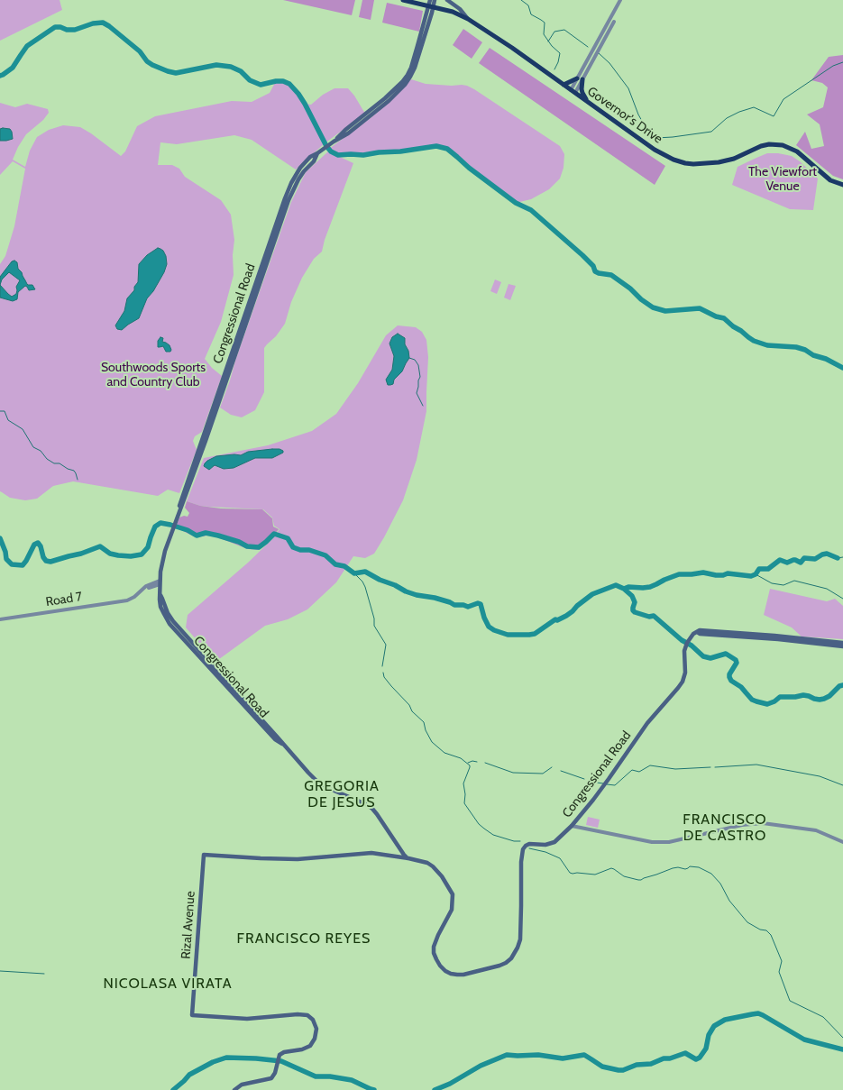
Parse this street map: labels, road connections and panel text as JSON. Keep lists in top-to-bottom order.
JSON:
{
  "streets": {
    "highway": ["Governor's Drive"],
    "main road": ["Congressional Road", "Rizal Avenue"],
    "street": ["Road 7"]
  },
  "crossings": [
    ["Governor's Drive", "Congressional Road"],
    ["Congressional Road", "Road 7"],
    ["Congressional Road", "Rizal Avenue"]
  ],
  "districts": [
    "GREGORIA DE JESUS",
    "FRANCISCO DE CASTRO",
    "FRANCISCO REYES",
    "NICOLASA VIRATA"
  ],
  "parks": ["The Viewfort Venue", "Southwoods Sports and Country Club"]
}
